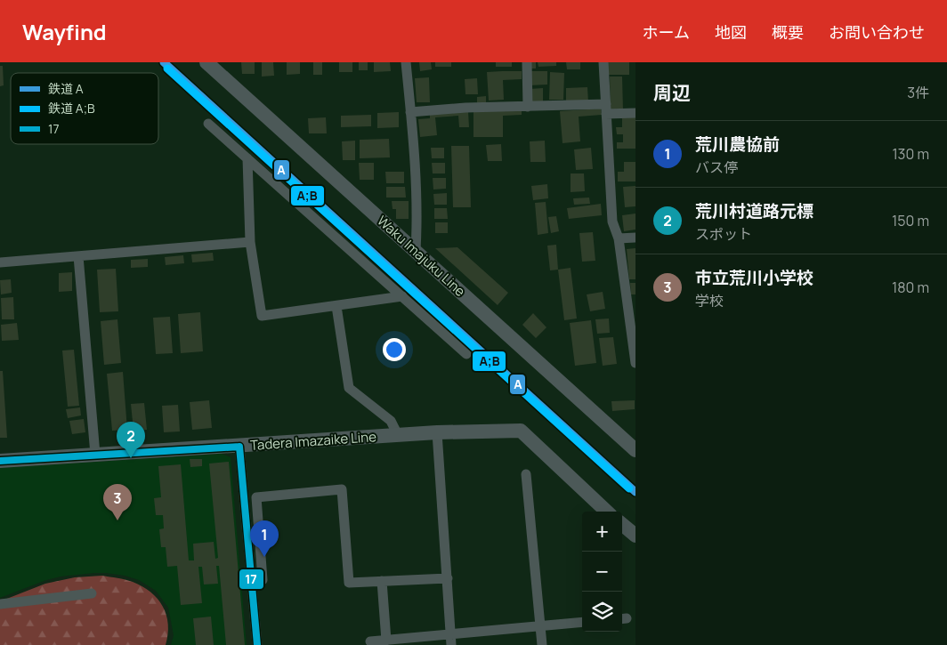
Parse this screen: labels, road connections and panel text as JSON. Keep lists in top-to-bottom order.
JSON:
{
  "streets": {
    "main road": ["Waku Imajuku Line", "Tadera Imazaike Line"]
  },
  "lines": ["rail line A", "rail line A;B", "transit line 17"],
  "legend": ["鉄道 A", "鉄道 A;B", "17"],
  "page": {
    "header": "Wayfind",
    "nav": [
      "ホーム",
      "地図",
      "概要",
      "お問い合わせ"
    ],
    "heading": ["周辺", "3件"],
    "list": [
      {
        "mark": "1",
        "name": "荒川農協前",
        "note": "バス停",
        "value": "130 m"
      },
      {
        "mark": "2",
        "name": "荒川村道路元標",
        "note": "スポット",
        "value": "150 m"
      },
      {
        "mark": "3",
        "name": "市立荒川小学校",
        "note": "学校",
        "value": "180 m"
      }
    ],
    "pins": ["2", "3", "1"],
    "map_buttons": ["+", "−"]
  }
}
